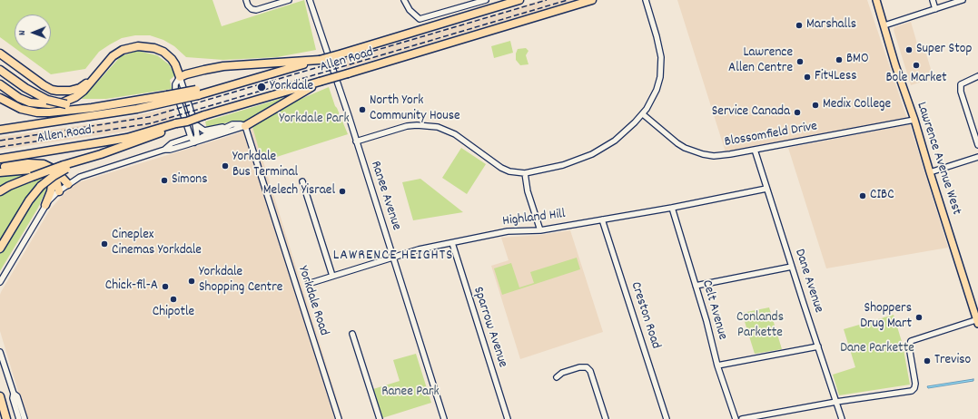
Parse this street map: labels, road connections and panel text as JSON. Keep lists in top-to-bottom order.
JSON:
{
  "streets": {
    "highway": ["Allen Road"],
    "main road": ["Lawrence Avenue West"],
    "street": [
      "Blossomfield Drive",
      "Ranee Avenue",
      "Highland Hill",
      "Dane Avenue",
      "Yorkdale Road",
      "Celt Avenue",
      "Creston Road",
      "Sparrow Avenue"
    ]
  },
  "crossings": [
    ["Blossomfield Drive", "Lawrence Avenue West"],
    ["Blossomfield Drive", "Dane Avenue"],
    ["Ranee Avenue", "Highland Hill"],
    ["Highland Hill", "Dane Avenue"],
    ["Highland Hill", "Celt Avenue"],
    ["Highland Hill", "Creston Road"],
    ["Highland Hill", "Sparrow Avenue"]
  ],
  "districts": ["LAWRENCE HEIGHTS"],
  "parks": [
    "Yorkdale Park",
    "Conlands Parkette",
    "Dane Parkette",
    "Ranee Park"
  ],
  "places": [
    "Marshalls",
    "Super Stop",
    "BMO",
    "Lawrence Allen Centre",
    "Bole Market",
    "Fit4Less",
    "Yorkdale",
    "Medix College",
    "North York Community House",
    "Service Canada",
    "Yorkdale Bus Terminal",
    "Simons",
    "Melech Yisrael",
    "CIBC",
    "Cineplex Cinemas Yorkdale",
    "Yorkdale Shopping Centre",
    "Chick-fil-A",
    "Chipotle",
    "Shoppers Drug Mart",
    "Treviso"
  ],
  "north": "left"
}
